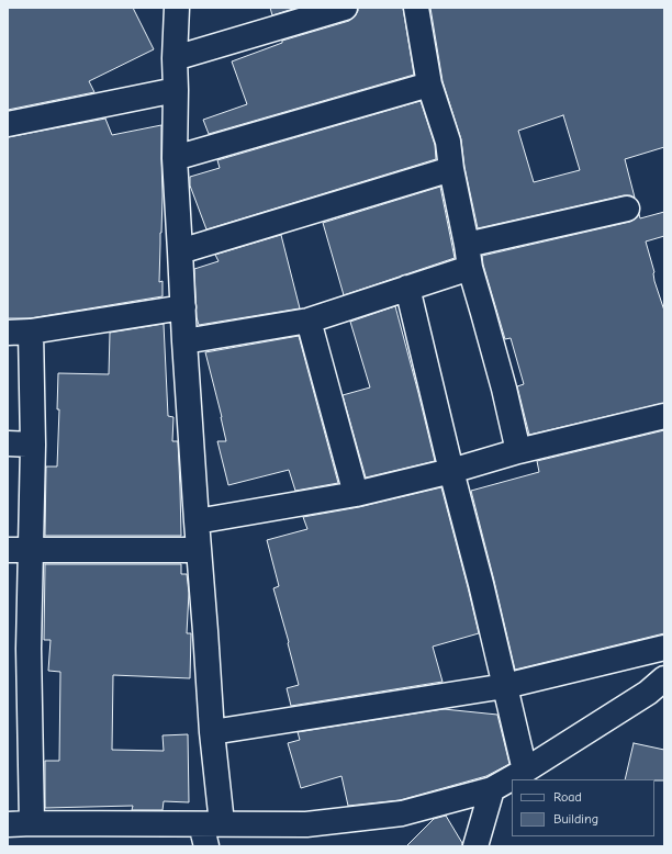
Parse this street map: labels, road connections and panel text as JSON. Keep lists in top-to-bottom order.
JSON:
{
  "legend": ["Road", "Building"]
}
